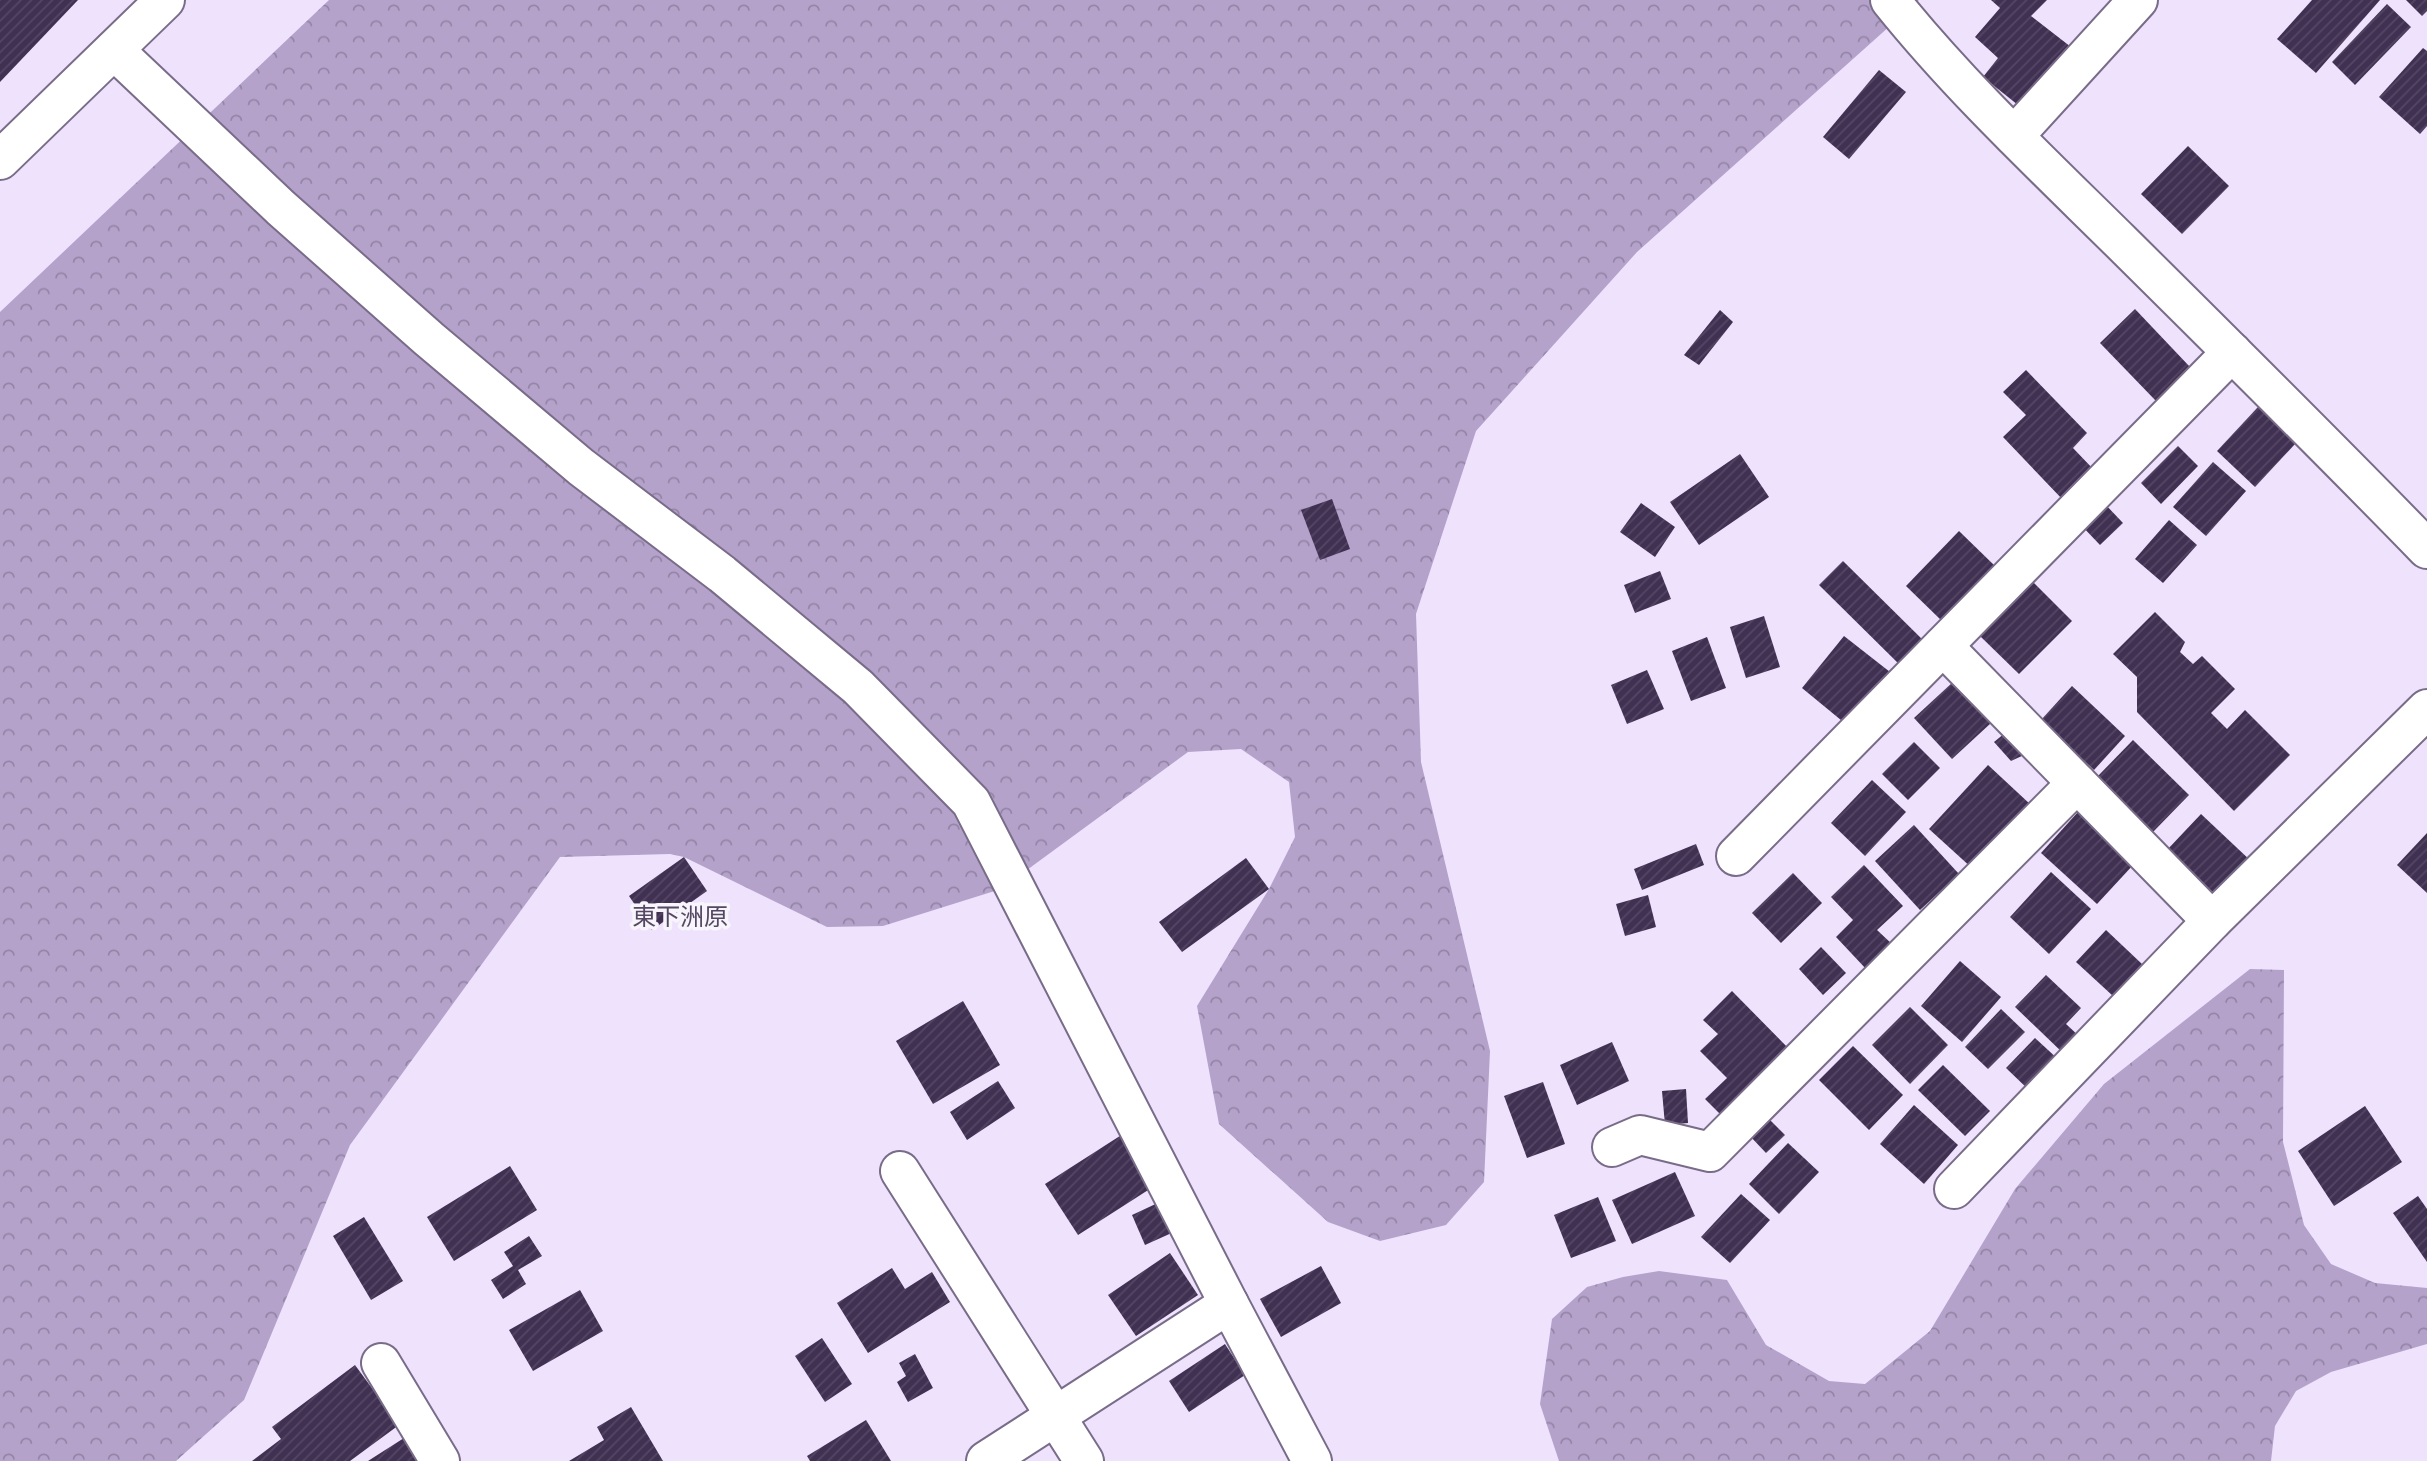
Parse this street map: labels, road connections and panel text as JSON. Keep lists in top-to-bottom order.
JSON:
{
  "districts": ["東下洲原"]
}
